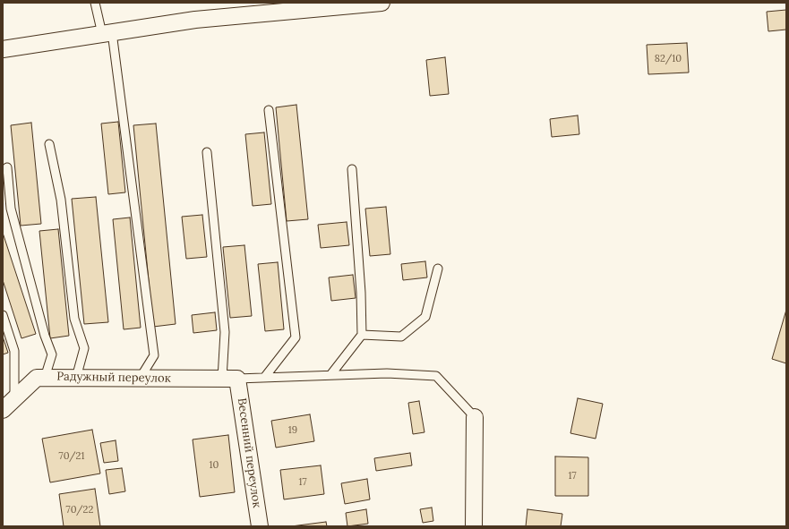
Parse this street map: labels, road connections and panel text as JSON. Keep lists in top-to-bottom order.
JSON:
{
  "streets": {
    "street": ["Радужный переулок", "Весенний переулок"]
  },
  "crossings": [
    ["Радужный переулок", "Весенний переулок"]
  ],
  "house_numbers": [
    "82/10",
    "19",
    "70/21",
    "10",
    "17",
    "17",
    "70/22"
  ]
}
